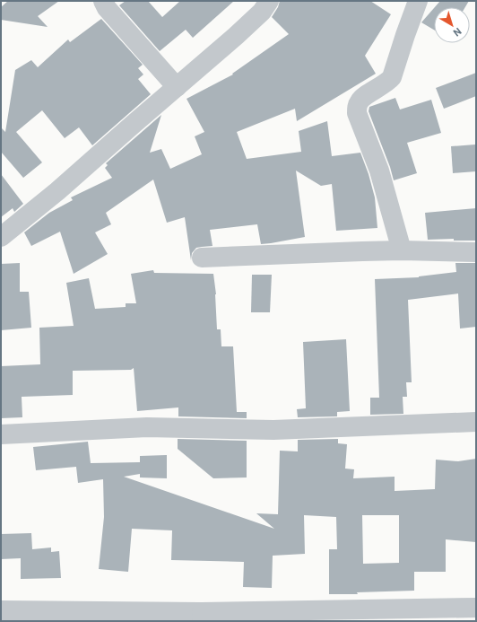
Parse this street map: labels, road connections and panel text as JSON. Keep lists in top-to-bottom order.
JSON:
{
  "north": "bottom right"
}
